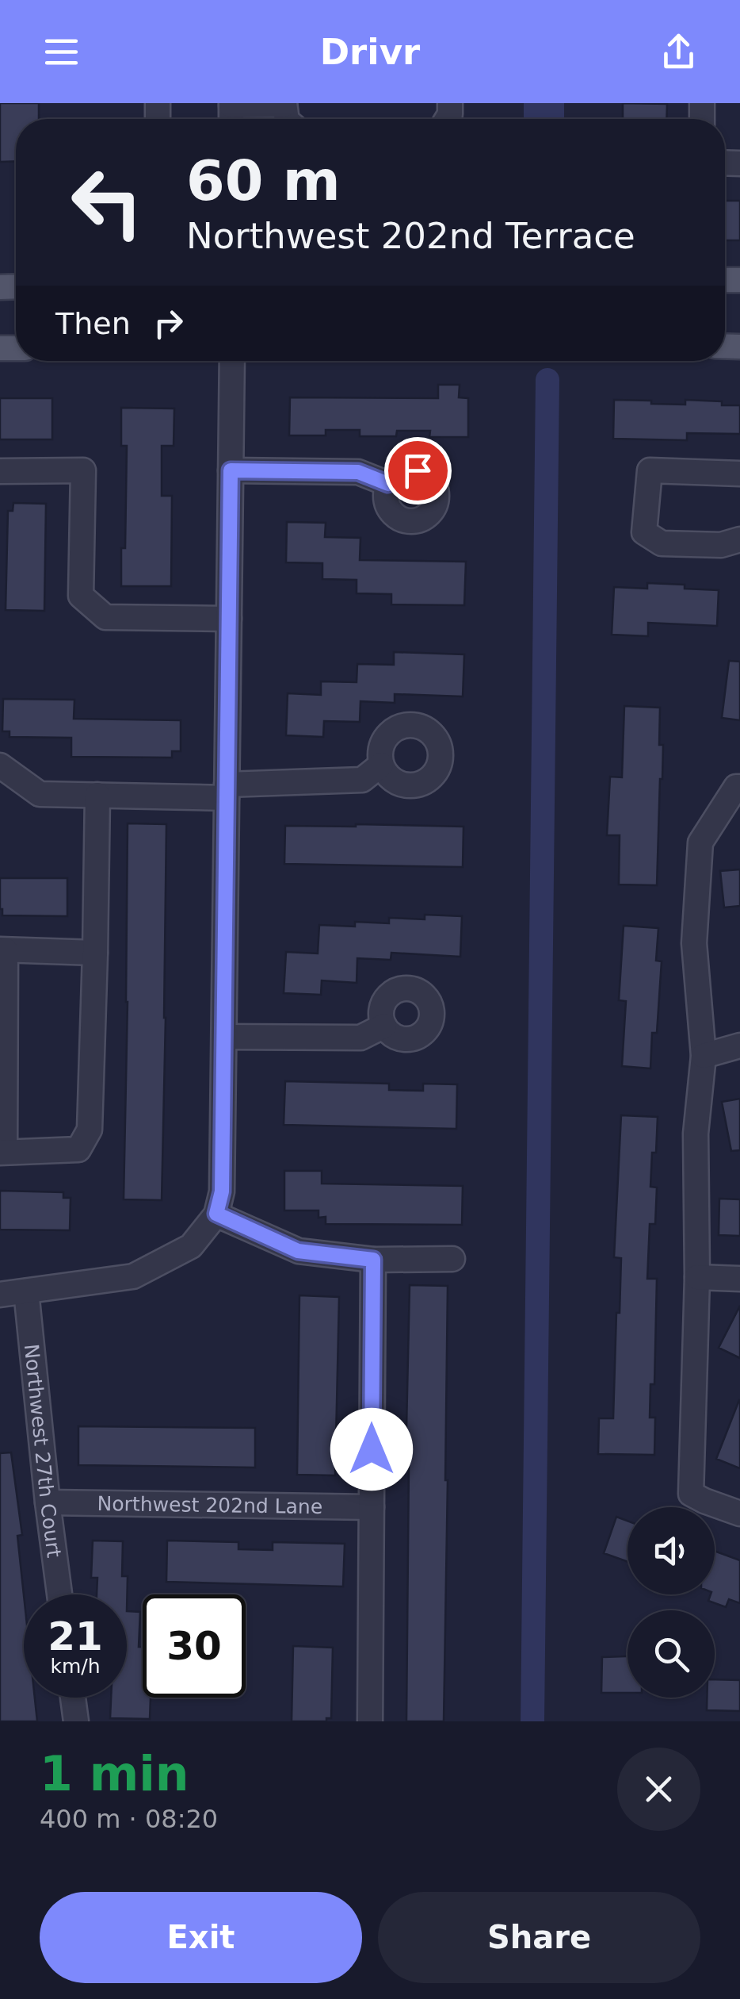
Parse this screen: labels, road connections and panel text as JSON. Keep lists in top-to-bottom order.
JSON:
{
  "streets": {
    "street": ["Northwest 27th Court", "Northwest 202nd Lane"]
  },
  "crossings": [
    ["Northwest 27th Court", "Northwest 202nd Lane"]
  ],
  "page": {
    "header": "Drivr",
    "turn": ["60 m", "Northwest 202nd Terrace"],
    "then": "Then",
    "speed": "21 km/h",
    "limit": "30",
    "heading": ["1 min", "400 m · 08:20"],
    "buttons": ["Exit", "Share"]
  }
}
